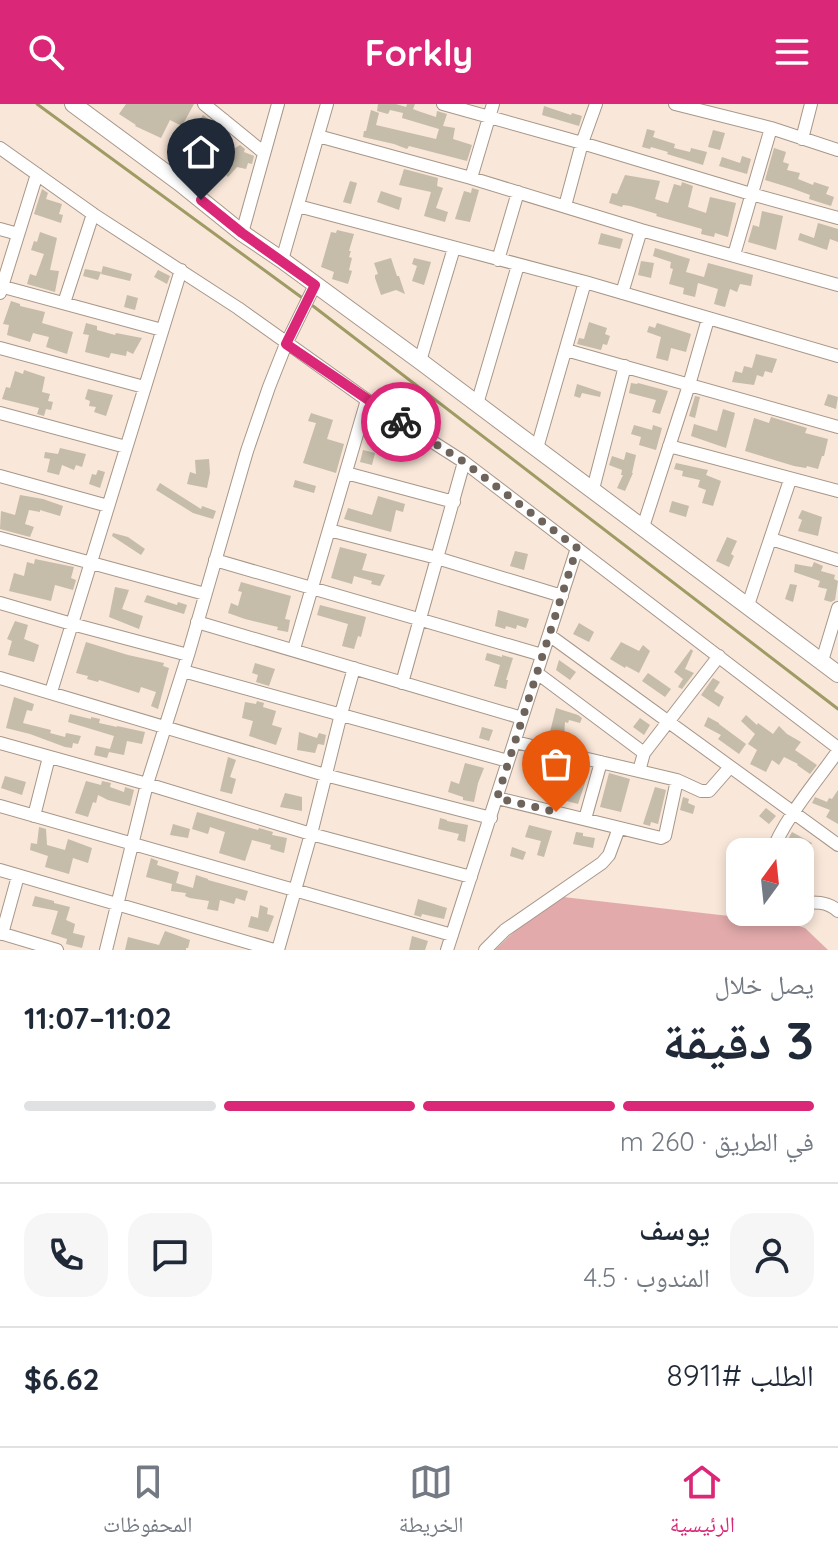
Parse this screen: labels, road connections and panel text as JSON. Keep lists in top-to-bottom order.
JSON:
{
  "north": "top",
  "page": {
    "header": "Forkly",
    "heading": ["3 دقيقة", "يصل خلال", "11:02–11:07"],
    "panel": [
      "يوسف",
      "المندوب · 4.5",
      "الطلب #8911",
      "$6.62"
    ],
    "bar": "في الطريق · 260 m",
    "tabs": ["الرئيسية", "الخريطة", "المحفوظات"]
  }
}
